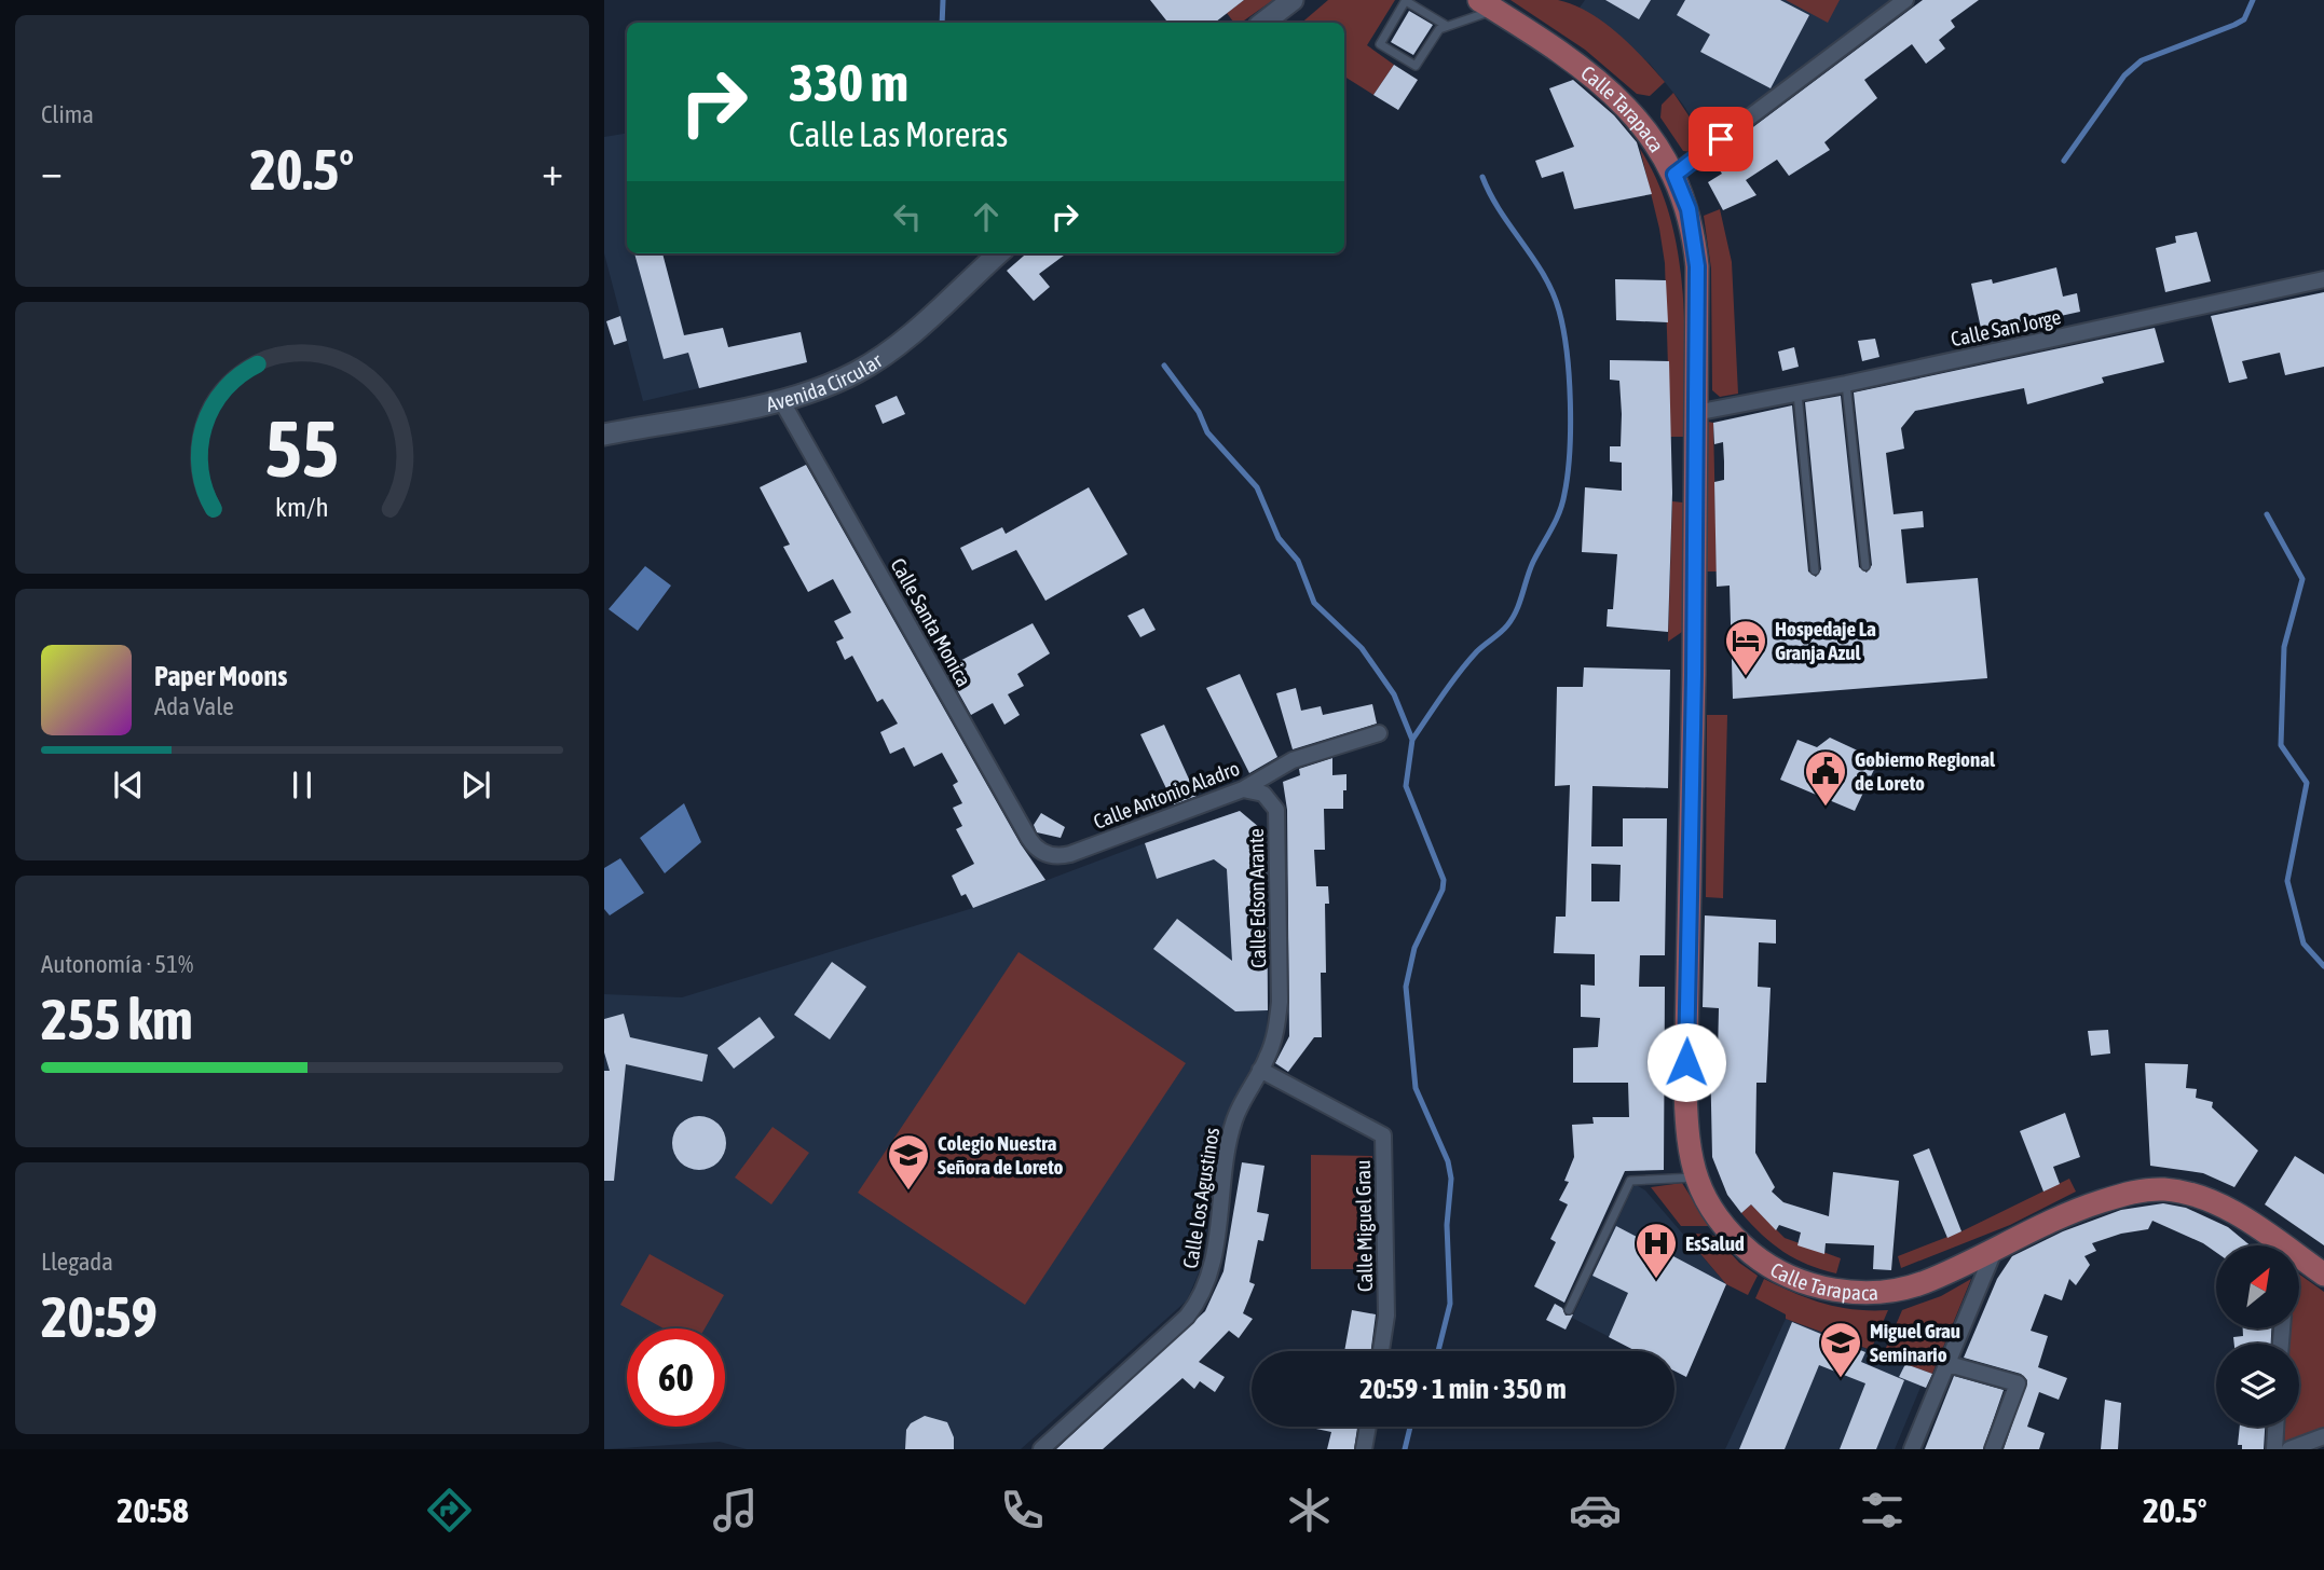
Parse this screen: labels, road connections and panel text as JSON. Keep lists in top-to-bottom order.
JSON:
{
  "streets": {
    "main road": ["Calle Tarapaca"],
    "street": [
      "Calle San Jorge",
      "Avenida Circular",
      "Calle Santa Monica",
      "Calle Antonio Aladro",
      "Calle Edson Arante",
      "Calle Los Agustinos",
      "Calle Miguel Grau"
    ]
  },
  "crossings": [
    ["Calle Tarapaca", "Calle San Jorge"],
    ["Avenida Circular", "Calle Santa Monica"],
    ["Calle Santa Monica", "Calle Antonio Aladro"],
    ["Calle Antonio Aladro", "Calle Edson Arante"],
    ["Calle Edson Arante", "Calle Los Agustinos"],
    ["Calle Los Agustinos", "Calle Miguel Grau"]
  ],
  "places": {
    "hotel": ["Hospedaje La Granja Azul"],
    "public building": ["Gobierno Regional de Loreto"],
    "school or university": ["Colegio Nuestra Señora de Loreto", "Miguel Grau Seminario"],
    "hospital": ["EsSalud"]
  },
  "north": "top right",
  "page": {
    "tile": [
      "Clima",
      ["Autonomía · 51%", "255 km"],
      ["Llegada", "20:59"]
    ],
    "turn": ["330 m", "Calle Las Moreras"],
    "heat": ["−", "20.5°", "+"],
    "song": ["Paper Moons", "Ada Vale"],
    "limit": "60",
    "trip": "20:59 · 1 min · 350 m",
    "tabs": ["20:58", "20.5°"],
    "gauge": ["55", "km/h"]
  }
}
